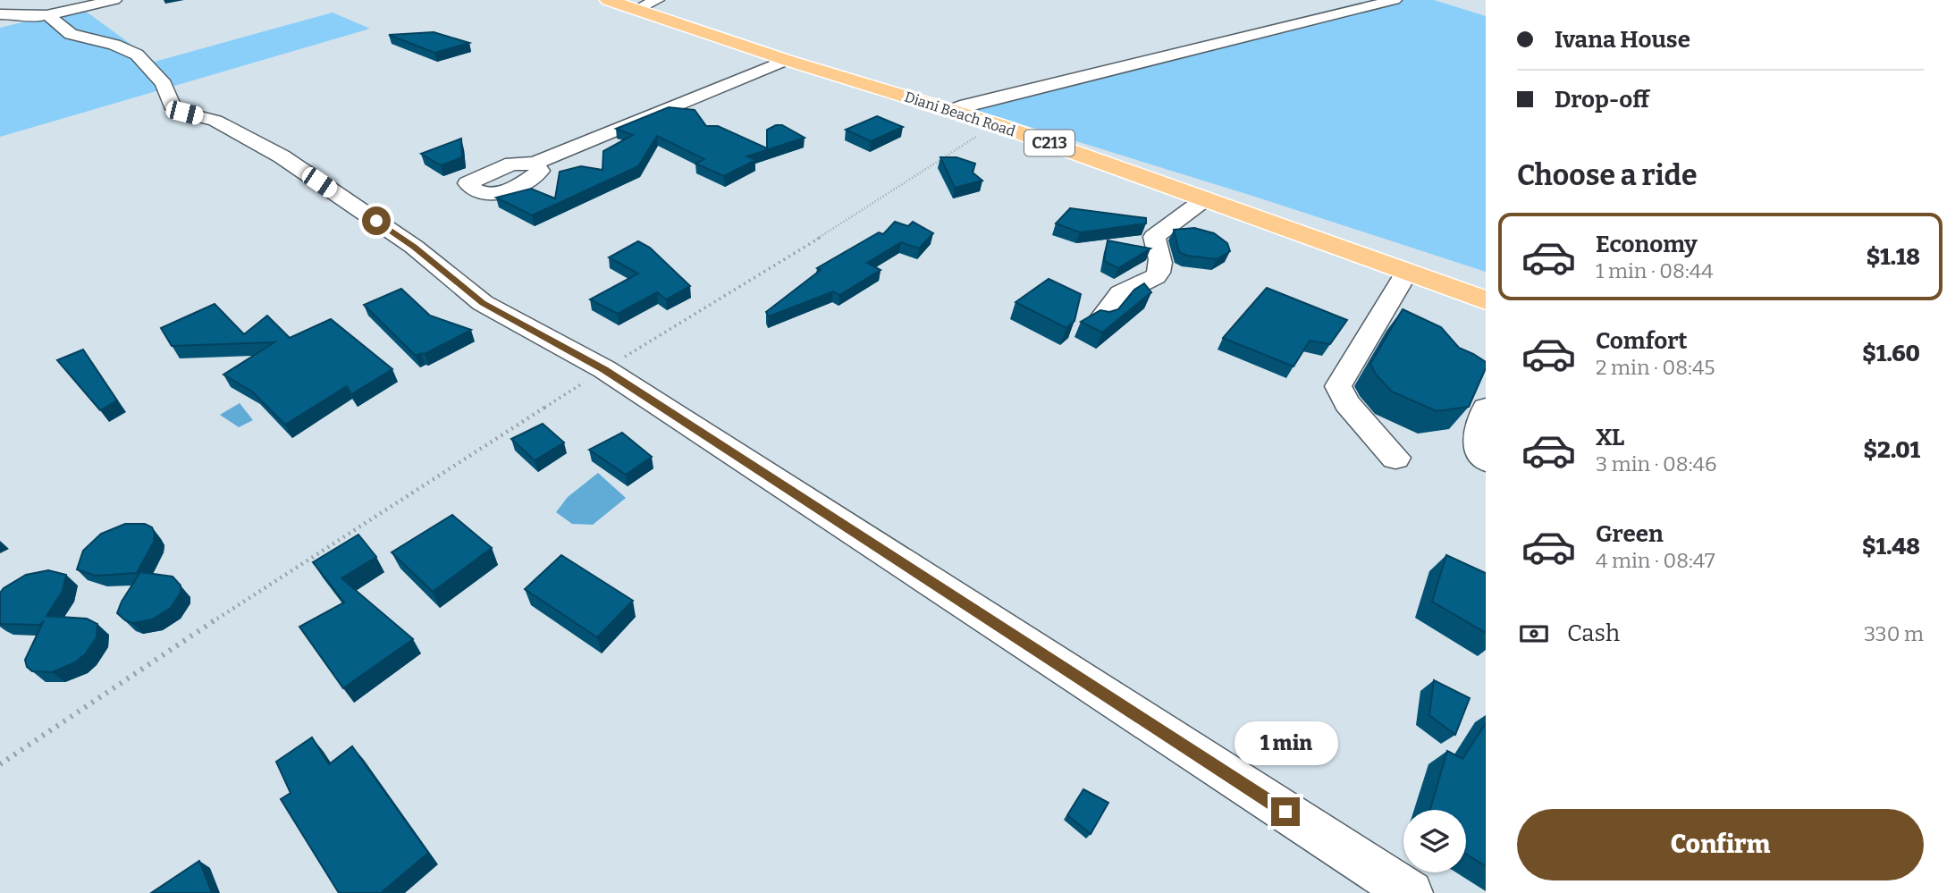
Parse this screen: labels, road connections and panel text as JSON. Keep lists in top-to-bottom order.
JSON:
{
  "streets": {
    "main road": ["Diani Beach Road", "C213"]
  },
  "page": {
    "banner": ["Ivana House", "Drop-off"],
    "heading": "Choose a ride",
    "list": [
      {
        "name": "Economy",
        "note": "1 min · 08:44",
        "value": "$1.18"
      },
      {
        "name": "Comfort",
        "note": "2 min · 08:45",
        "value": "$1.60"
      },
      {
        "name": "XL",
        "note": "3 min · 08:46",
        "value": "$2.01"
      },
      {
        "name": "Green",
        "note": "4 min · 08:47",
        "value": "$1.48"
      }
    ],
    "pay": ["Cash", "330 m"],
    "bubble": "1 min",
    "buttons": "Confirm"
  }
}
